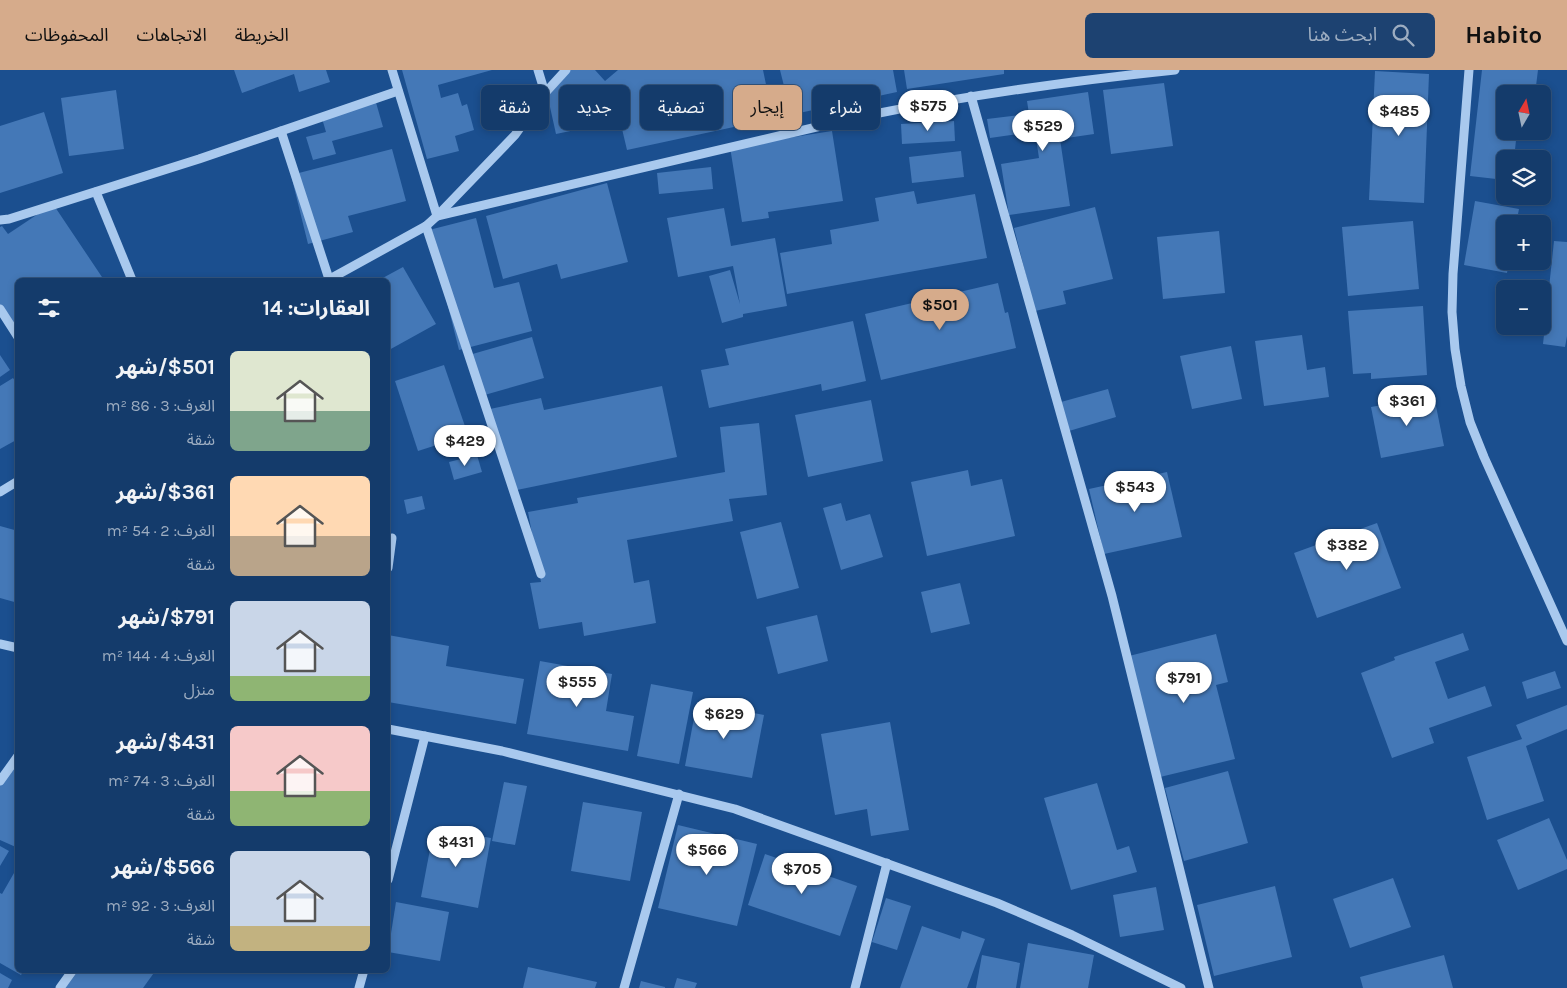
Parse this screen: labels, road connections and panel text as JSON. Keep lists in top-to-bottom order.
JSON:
{
  "north": "top",
  "page": {
    "header": "Habito",
    "search": "ابحث هنا",
    "nav": ["الخريطة", "الاتجاهات", "المحفوظات"],
    "map_buttons": ["+", "−"],
    "chip": [
      "شراء",
      "إيجار",
      "تصفية",
      "جديد",
      "شقة"
    ],
    "price": [
      "$575",
      "$485",
      "$529",
      "$501",
      "$361",
      "$429",
      "$543",
      "$382",
      "$791",
      "$555",
      "$629",
      "$431",
      "$566",
      "$705"
    ],
    "heading": "العقارات: 14",
    "list": [
      {
        "name": "$501/شهر",
        "note": "الغرف: 3 · 86 m² · شقة"
      },
      {
        "name": "$361/شهر",
        "note": "الغرف: 2 · 54 m² · شقة"
      },
      {
        "name": "$791/شهر",
        "note": "الغرف: 4 · 144 m² · منزل"
      },
      {
        "name": "$431/شهر",
        "note": "الغرف: 3 · 74 m² · شقة"
      },
      {
        "name": "$566/شهر",
        "note": "الغرف: 3 · 92 m² · شقة"
      }
    ]
  }
}
